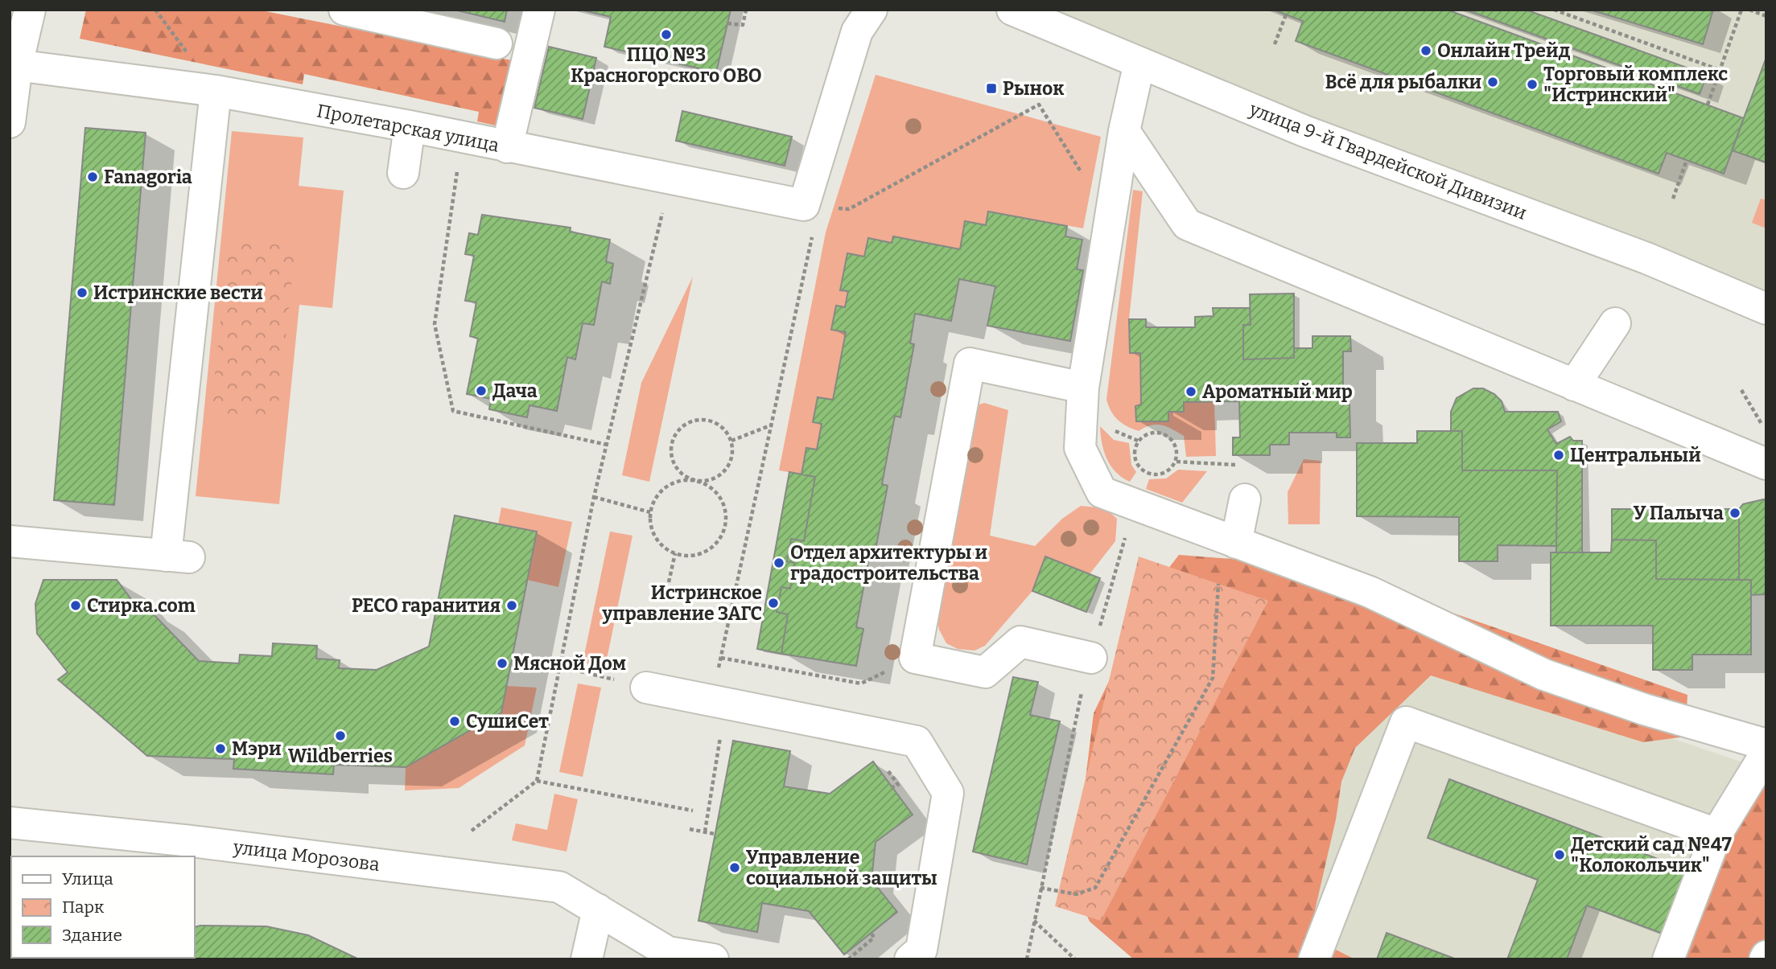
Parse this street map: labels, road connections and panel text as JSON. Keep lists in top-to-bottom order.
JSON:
{
  "streets": {
    "street": ["Пролетарская улица", "улица 9-й Гвардейской Дивизии", "улица Морозова"]
  },
  "places": {
    "other": [
      "ПЦО №3 Красногорского ОВО",
      "Онлайн Трейд",
      "Всё для рыбалки",
      "Торговый комплекс \"Истринский\"",
      "Fanagoria",
      "Истринские вести",
      "Дача",
      "Ароматный мир",
      "Центральный",
      "У Палыча",
      "Отдел архитектуры и градостроительства",
      "Истринское управление ЗАГС",
      "Стирка.com",
      "РЕСО гаранития",
      "Мясной Дом",
      "СушиСет",
      "Wildberries",
      "Мэри",
      "Детский сад №47 \"Колокольчик\"",
      "Управление социальной защиты"
    ],
    "transit": ["Рынок"]
  },
  "legend": ["Улица", "Парк", "Здание"]
}
